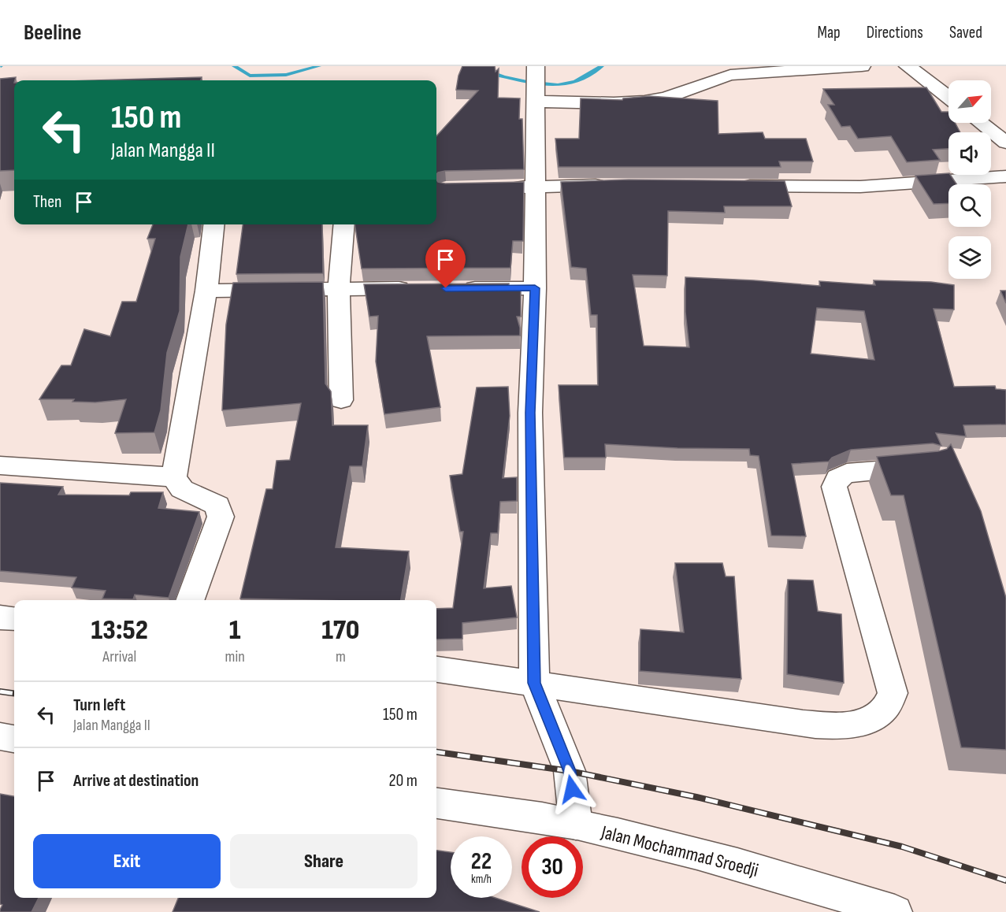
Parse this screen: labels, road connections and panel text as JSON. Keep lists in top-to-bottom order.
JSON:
{
  "streets": {
    "street": ["Jalan Mochammad Sroedji"]
  },
  "north": "top right",
  "page": {
    "header": "Beeline",
    "nav": ["Map", "Directions", "Saved"],
    "turn": ["150 m", "Jalan Mangga II"],
    "then": "Then",
    "eta": [
      "13:52",
      "Arrival",
      "1",
      "min",
      "170",
      "m"
    ],
    "list": [
      {
        "name": "Turn left",
        "note": "Jalan Mangga II",
        "value": "150 m"
      },
      {
        "name": "Arrive at destination",
        "value": "20 m"
      }
    ],
    "buttons": ["Exit", "Share"],
    "speed": "22 km/h",
    "limit": "30"
  }
}
